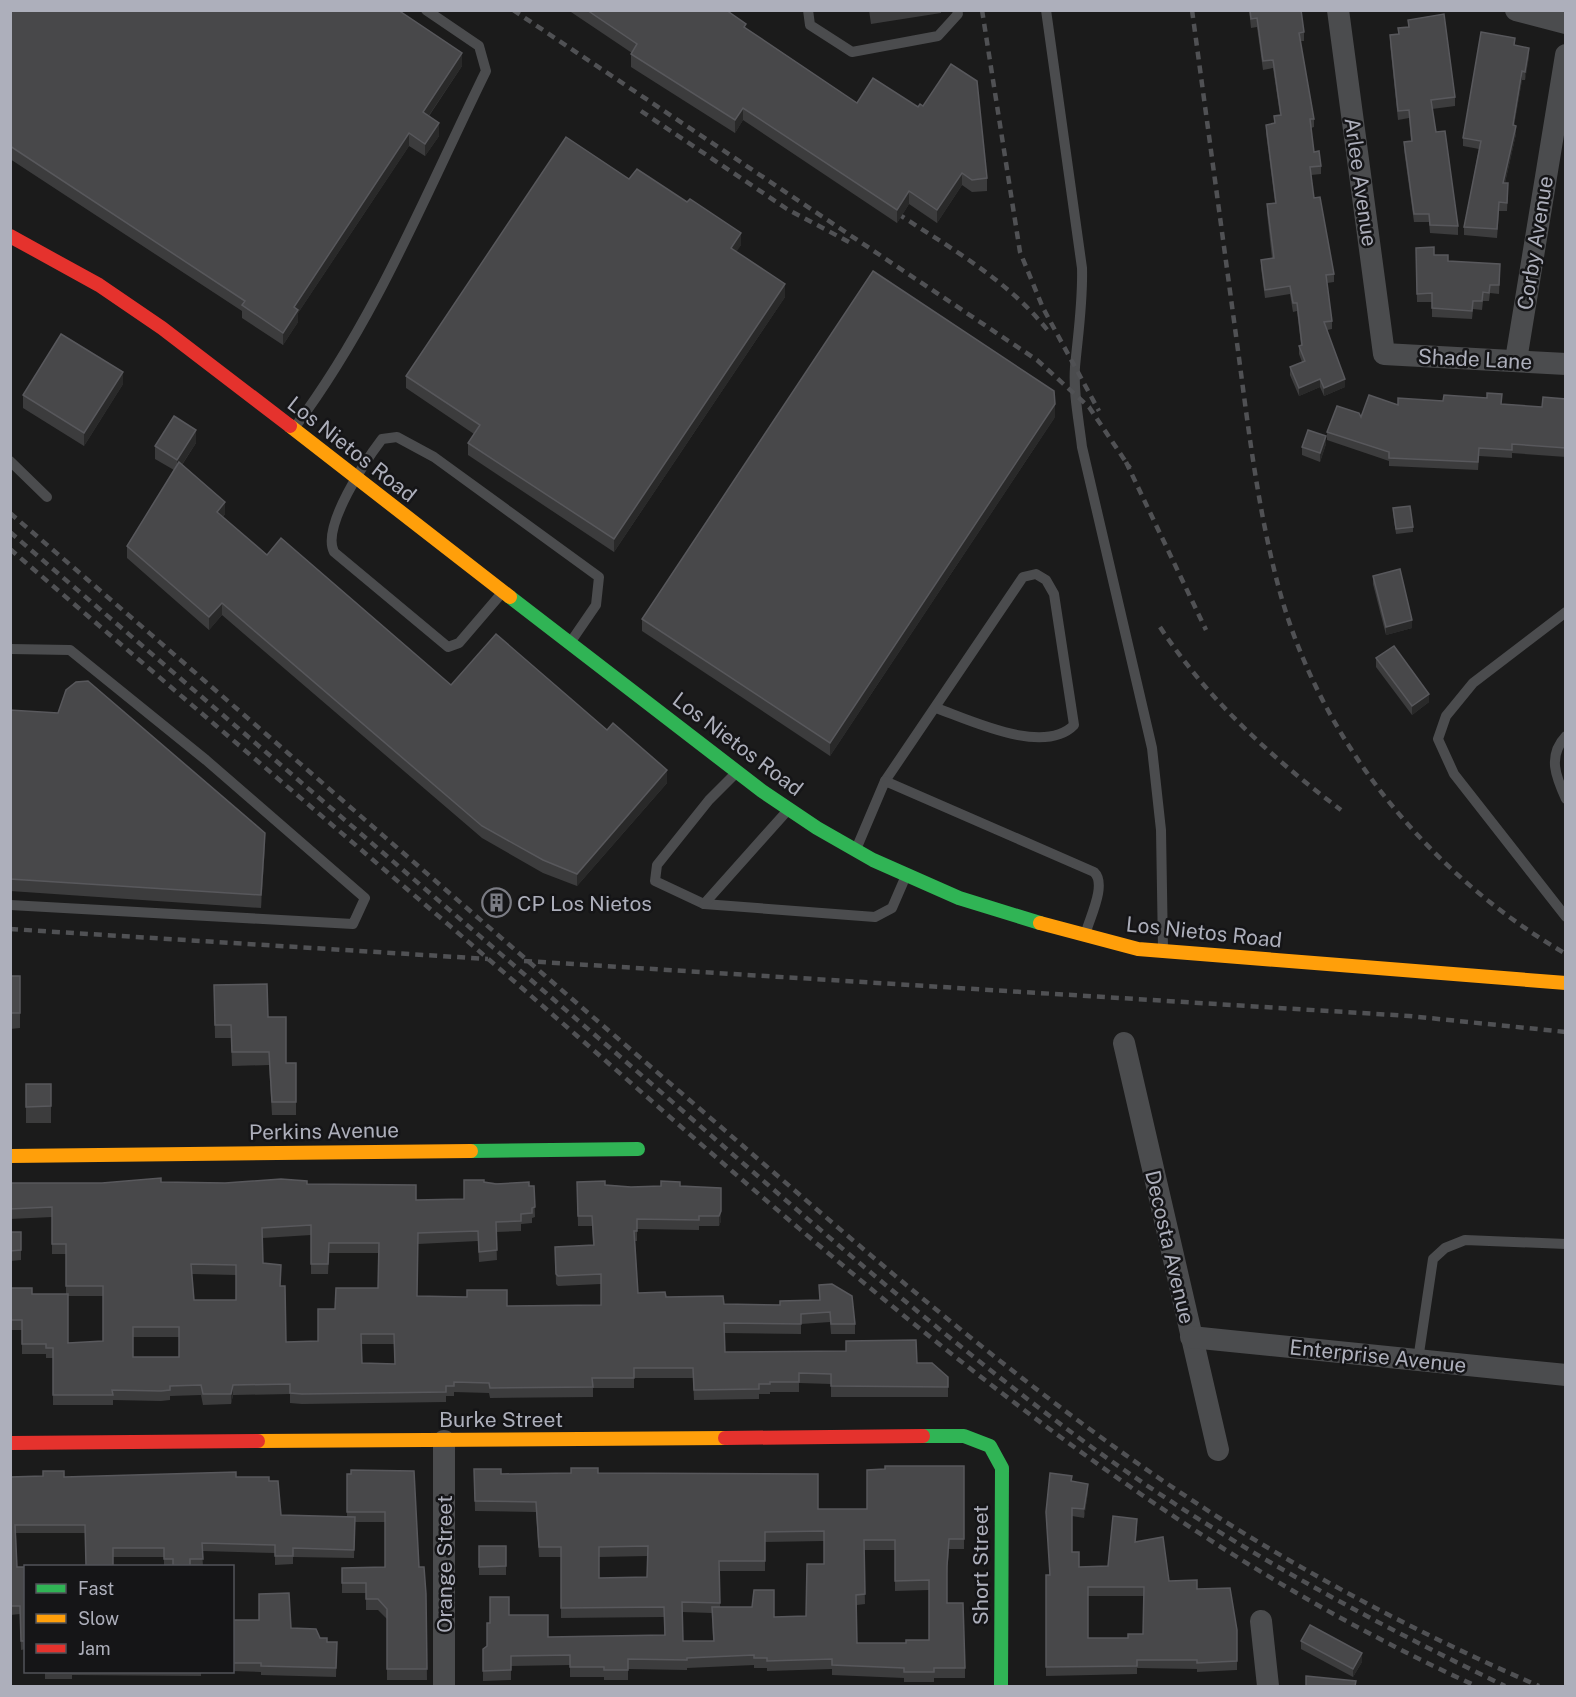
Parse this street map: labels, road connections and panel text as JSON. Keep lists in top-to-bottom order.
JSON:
{
  "streets": {
    "street": [
      "Arlee Avenue",
      "Corby Avenue",
      "Shade Lane",
      "Los Nietos Road",
      "Perkins Avenue",
      "Decosta Avenue",
      "Enterprise Avenue",
      "Burke Street",
      "Orange Street",
      "Short Street"
    ]
  },
  "crossings": [
    ["Arlee Avenue", "Shade Lane"],
    ["Corby Avenue", "Shade Lane"],
    ["Decosta Avenue", "Enterprise Avenue"],
    ["Burke Street", "Orange Street"],
    ["Burke Street", "Short Street"]
  ],
  "places": {
    "building": ["CP Los Nietos"]
  },
  "legend": ["Fast", "Slow", "Jam"]
}
